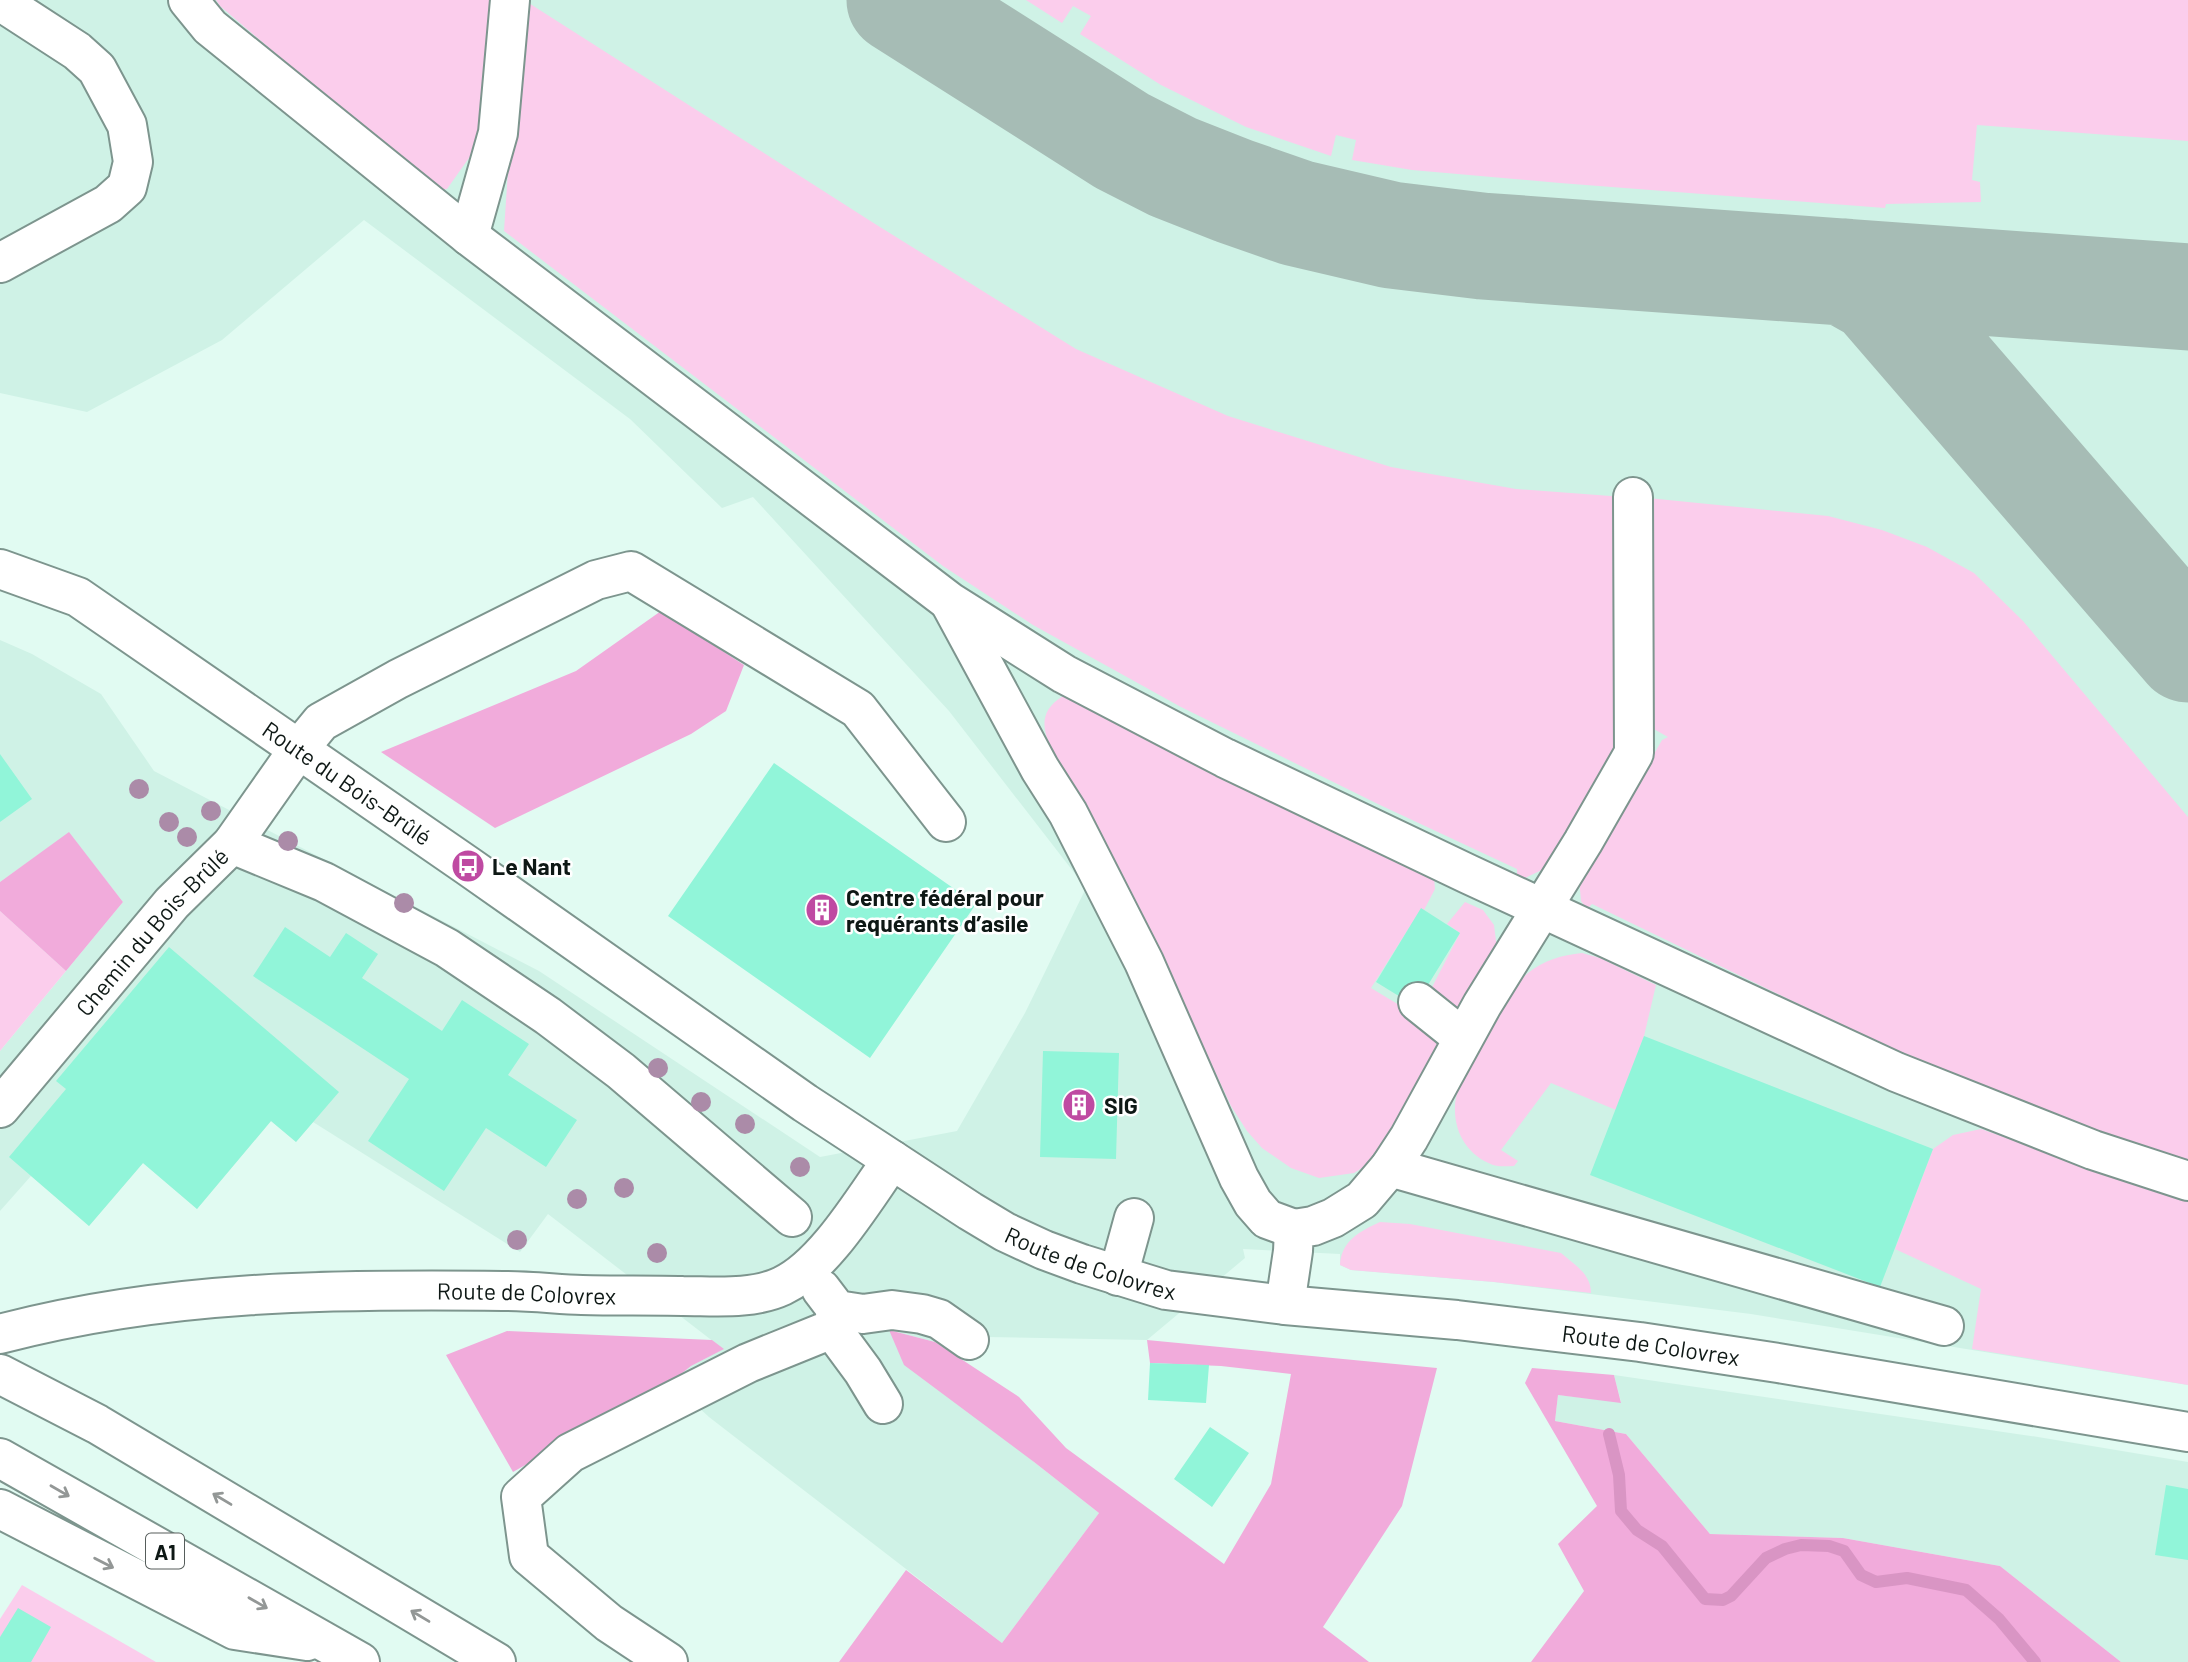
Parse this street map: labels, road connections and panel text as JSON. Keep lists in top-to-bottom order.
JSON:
{
  "streets": {
    "main road": [
      "Route du Bois-Brûlé",
      "Chemin du Bois-Brûlé",
      "Route de Colovrex",
      "A1"
    ]
  },
  "crossings": [
    ["Route du Bois-Brûlé", "Chemin du Bois-Brûlé"],
    ["Route du Bois-Brûlé", "Route de Colovrex"]
  ],
  "places": {
    "bus stop": ["Le Nant"],
    "building": ["Centre fédéral pour requérants d’asile", "SIG"]
  }
}
